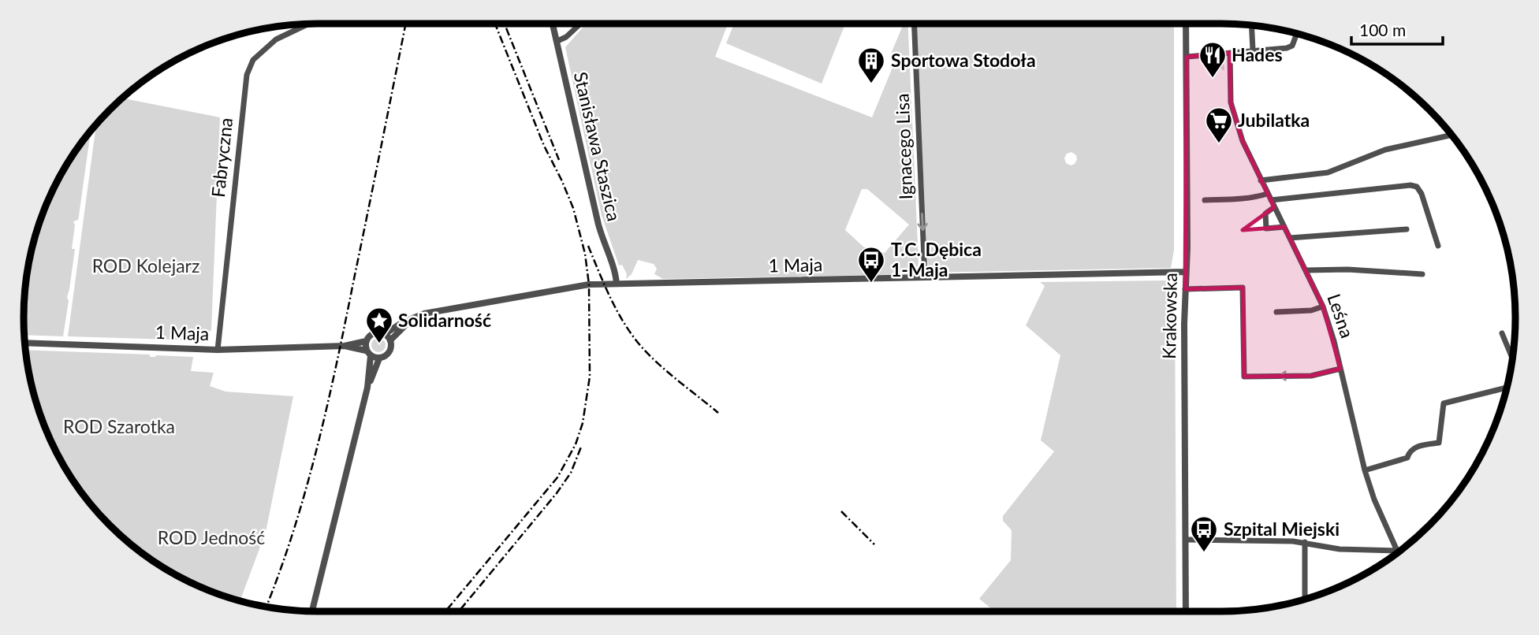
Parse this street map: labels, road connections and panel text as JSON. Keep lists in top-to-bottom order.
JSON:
{
  "streets": {
    "street": [
      "Stanisława Staszica",
      "Ignacego Lisa",
      "Fabryczna",
      "1 Maja",
      "Krakowska",
      "Leśna"
    ]
  },
  "crossings": [
    ["Stanisława Staszica", "1 Maja"],
    ["Ignacego Lisa", "1 Maja"],
    ["Fabryczna", "1 Maja"],
    ["1 Maja", "Krakowska"]
  ],
  "one_way": ["Ignacego Lisa"],
  "parks": ["ROD Kolejarz", "ROD Szarotka", "ROD Jedność"],
  "places": {
    "restaurant": ["Hades"],
    "building": ["Sportowa Stodoła"],
    "supermarket": ["Jubilatka"],
    "bus stop": ["T.C. Dębica 1-Maja", "Szpital Miejski"],
    "place": ["Solidarność"]
  },
  "scale_bar": "100 m"
}
